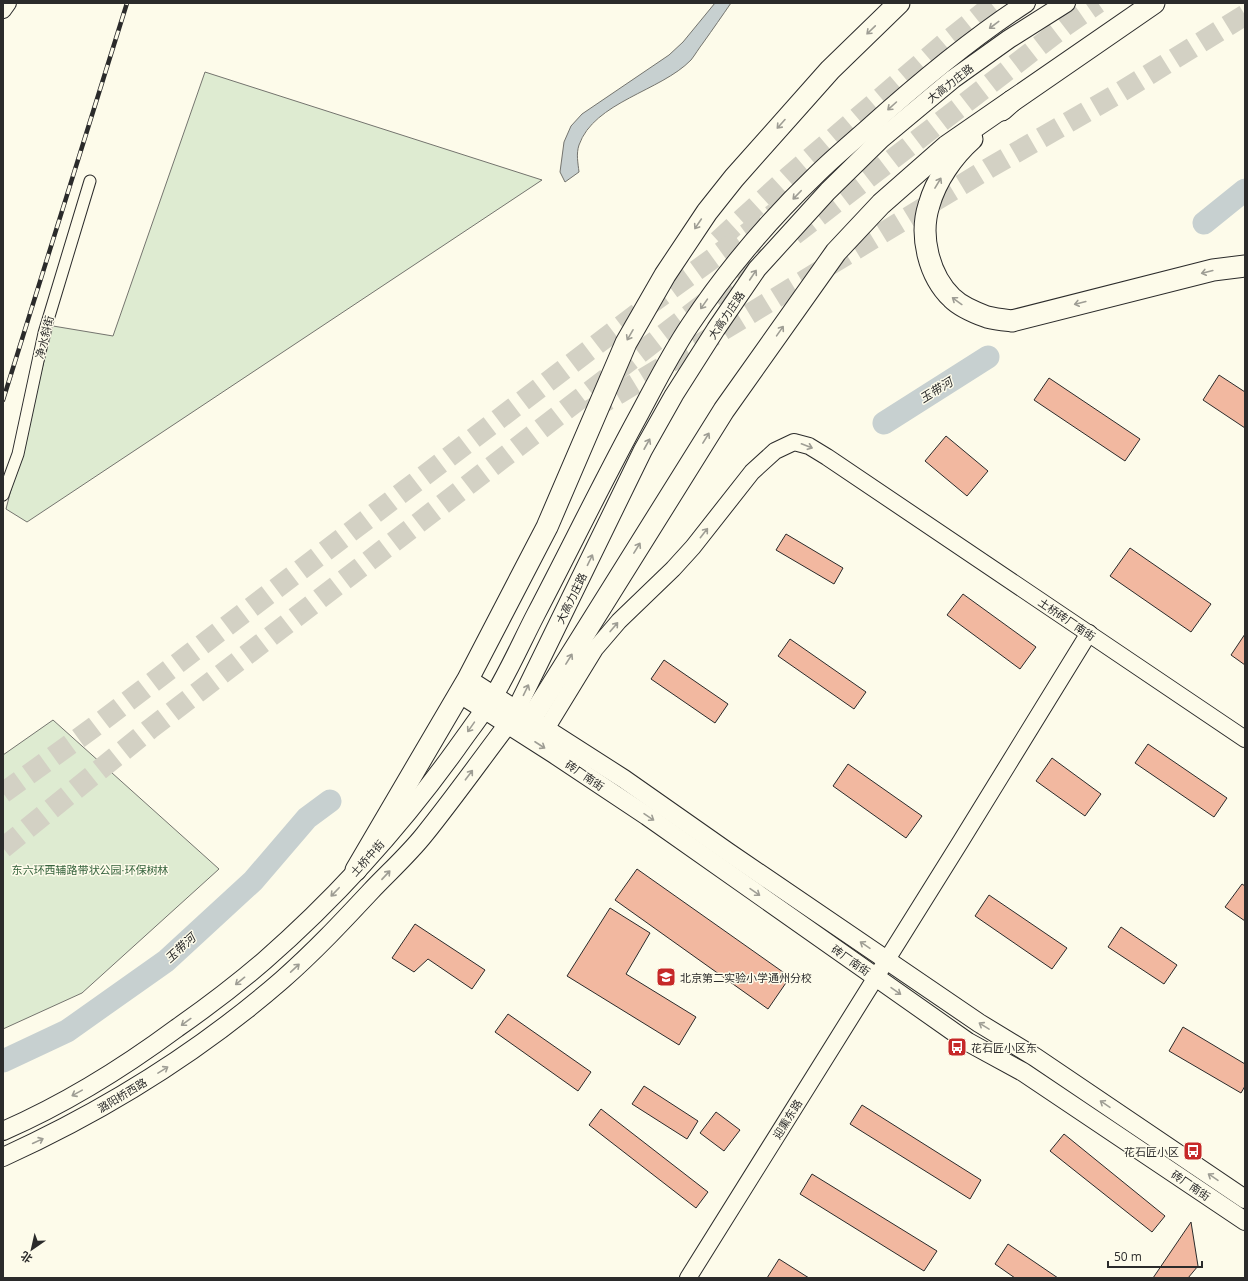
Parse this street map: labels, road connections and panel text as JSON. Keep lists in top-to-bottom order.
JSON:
{
  "streets": {
    "main road": [
      "大高力庄路",
      "砖厂南街",
      "土桥中街",
      "潞阳桥西路"
    ],
    "street": ["净水斜街", "土桥砖厂南街", "迎熏东路"]
  },
  "crossings": [
    ["大高力庄路", "土桥砖厂南街"],
    ["大高力庄路", "砖厂南街"],
    ["大高力庄路", "土桥中街"],
    ["大高力庄路", "潞阳桥西路"],
    ["土桥砖厂南街", "砖厂南街"],
    ["土桥砖厂南街", "迎熏东路"],
    ["砖厂南街", "土桥中街"],
    ["砖厂南街", "迎熏东路"]
  ],
  "one_way": ["土桥中街", "潞阳桥西路"],
  "water": ["玉带河"],
  "parks": ["东六环西辅路带状公园·环保树林"],
  "places": {
    "school or university": ["北京第二实验小学通州分校"],
    "bus stop": ["花石匠小区东", "花石匠小区"]
  },
  "scale_bar": "50 m",
  "north": "bottom left"
}
